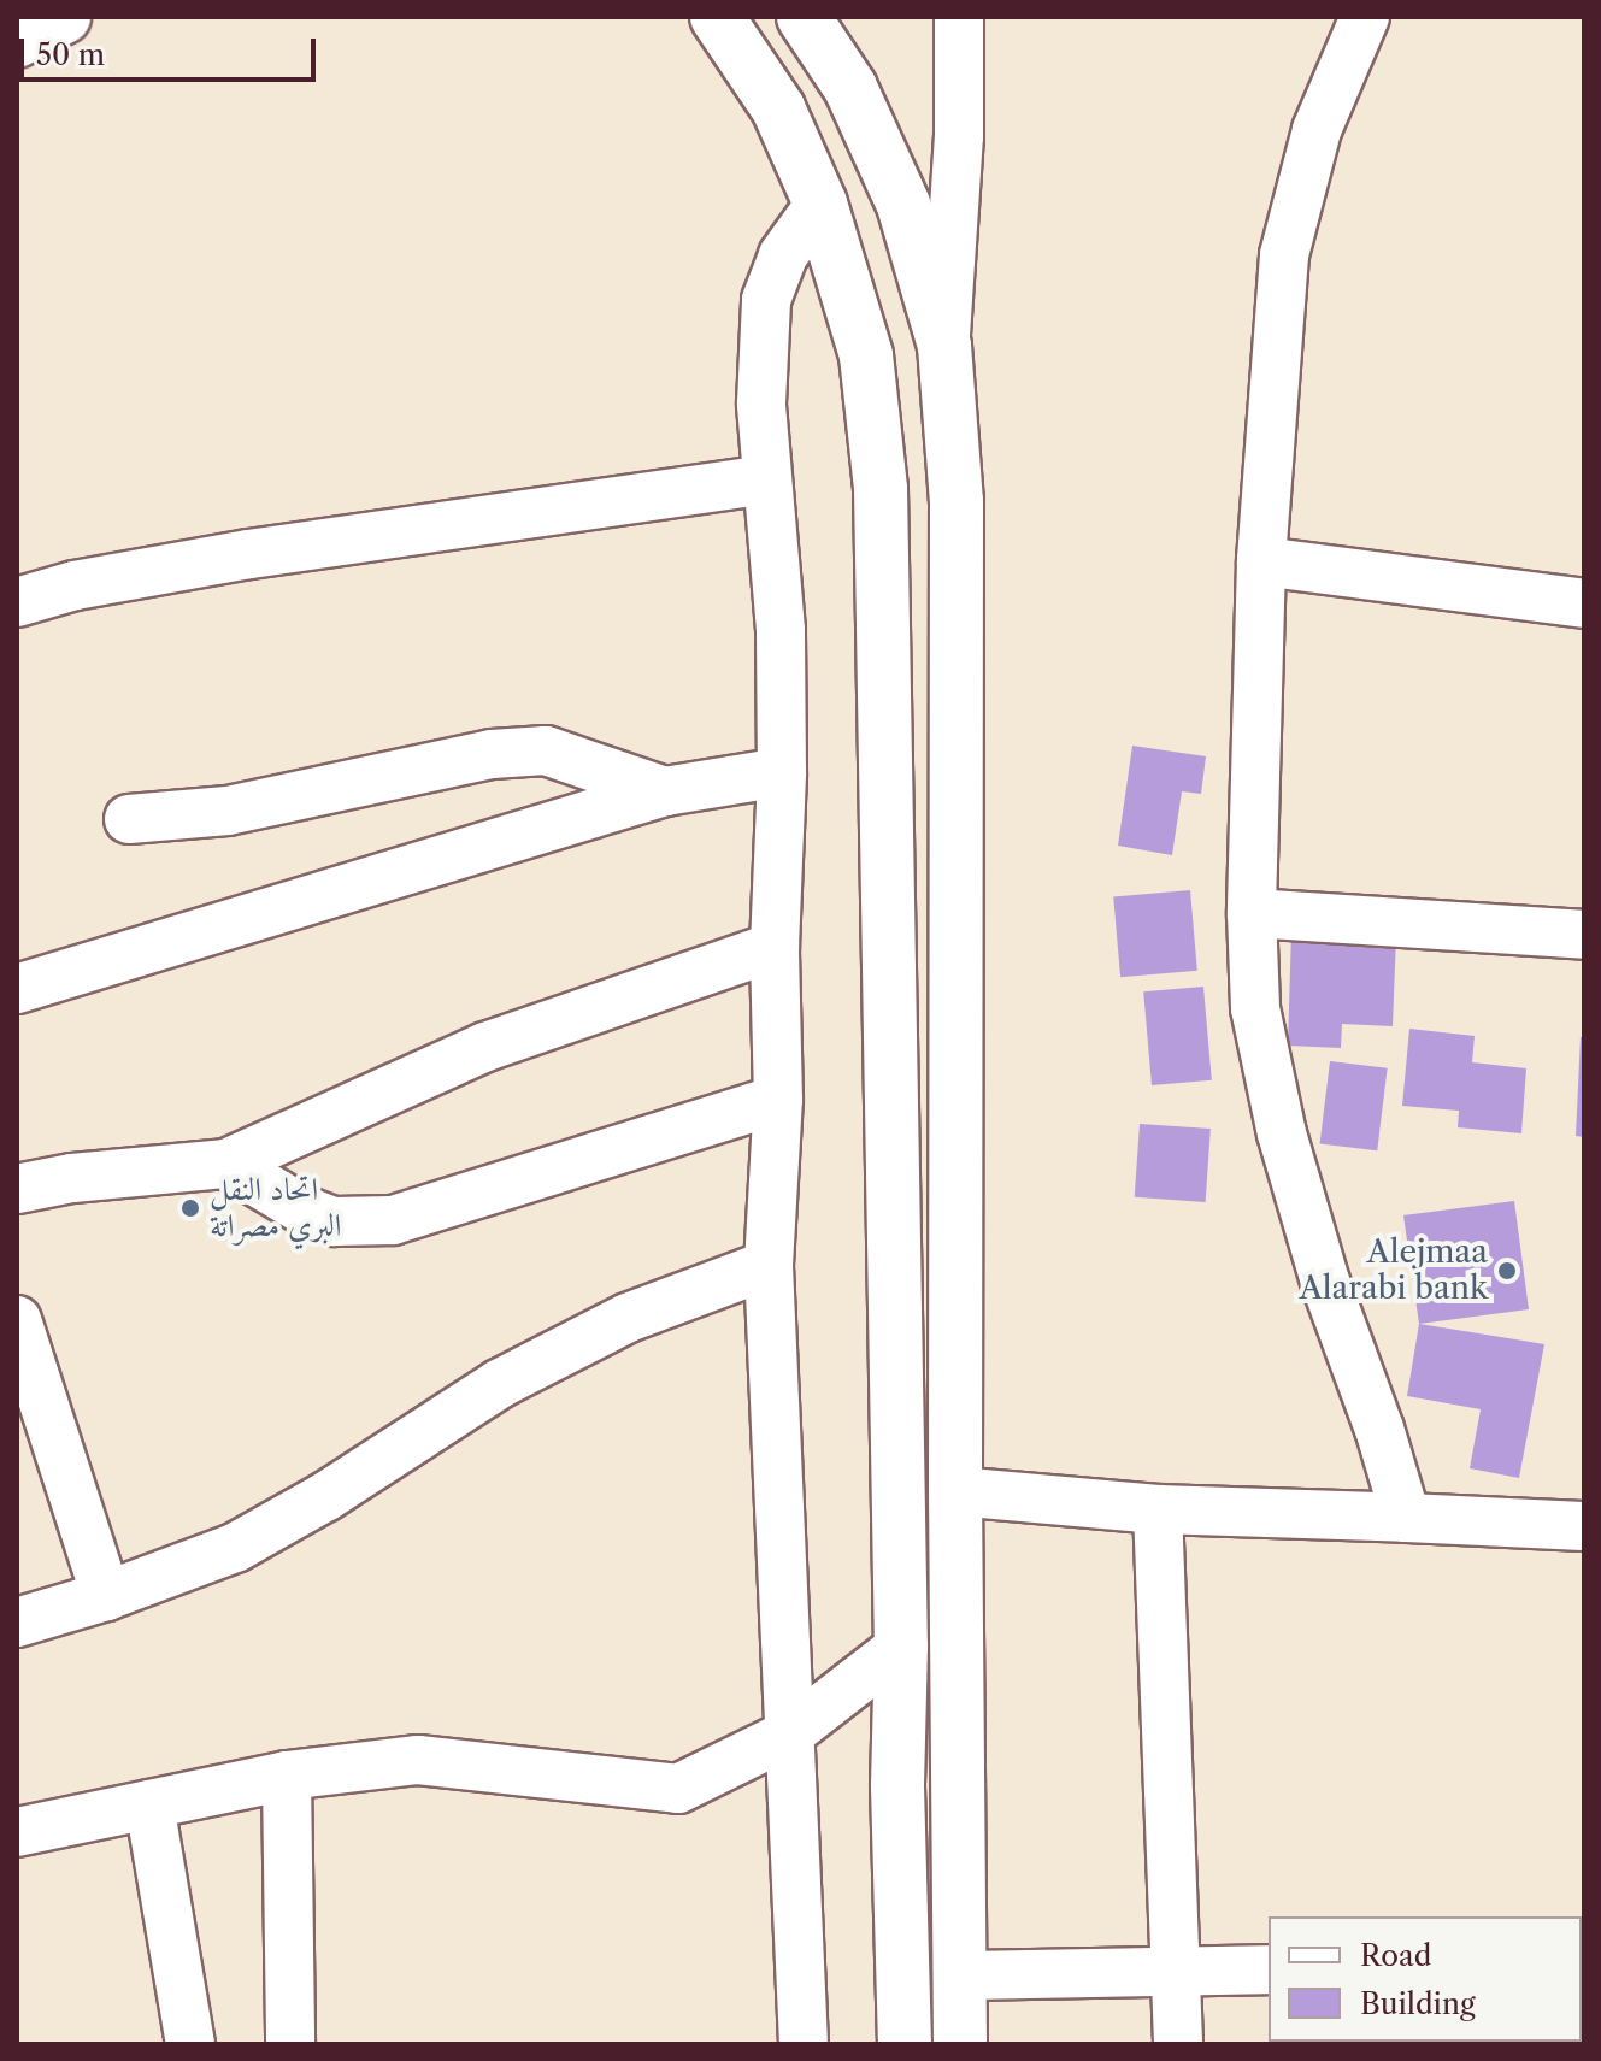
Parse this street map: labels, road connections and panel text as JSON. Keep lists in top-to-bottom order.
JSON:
{
  "places": ["اتحاد النقل البري مصراتة", "Alejmaa Alarabi bank"],
  "legend": ["Road", "Building"],
  "scale_bar": "50 m"
}
